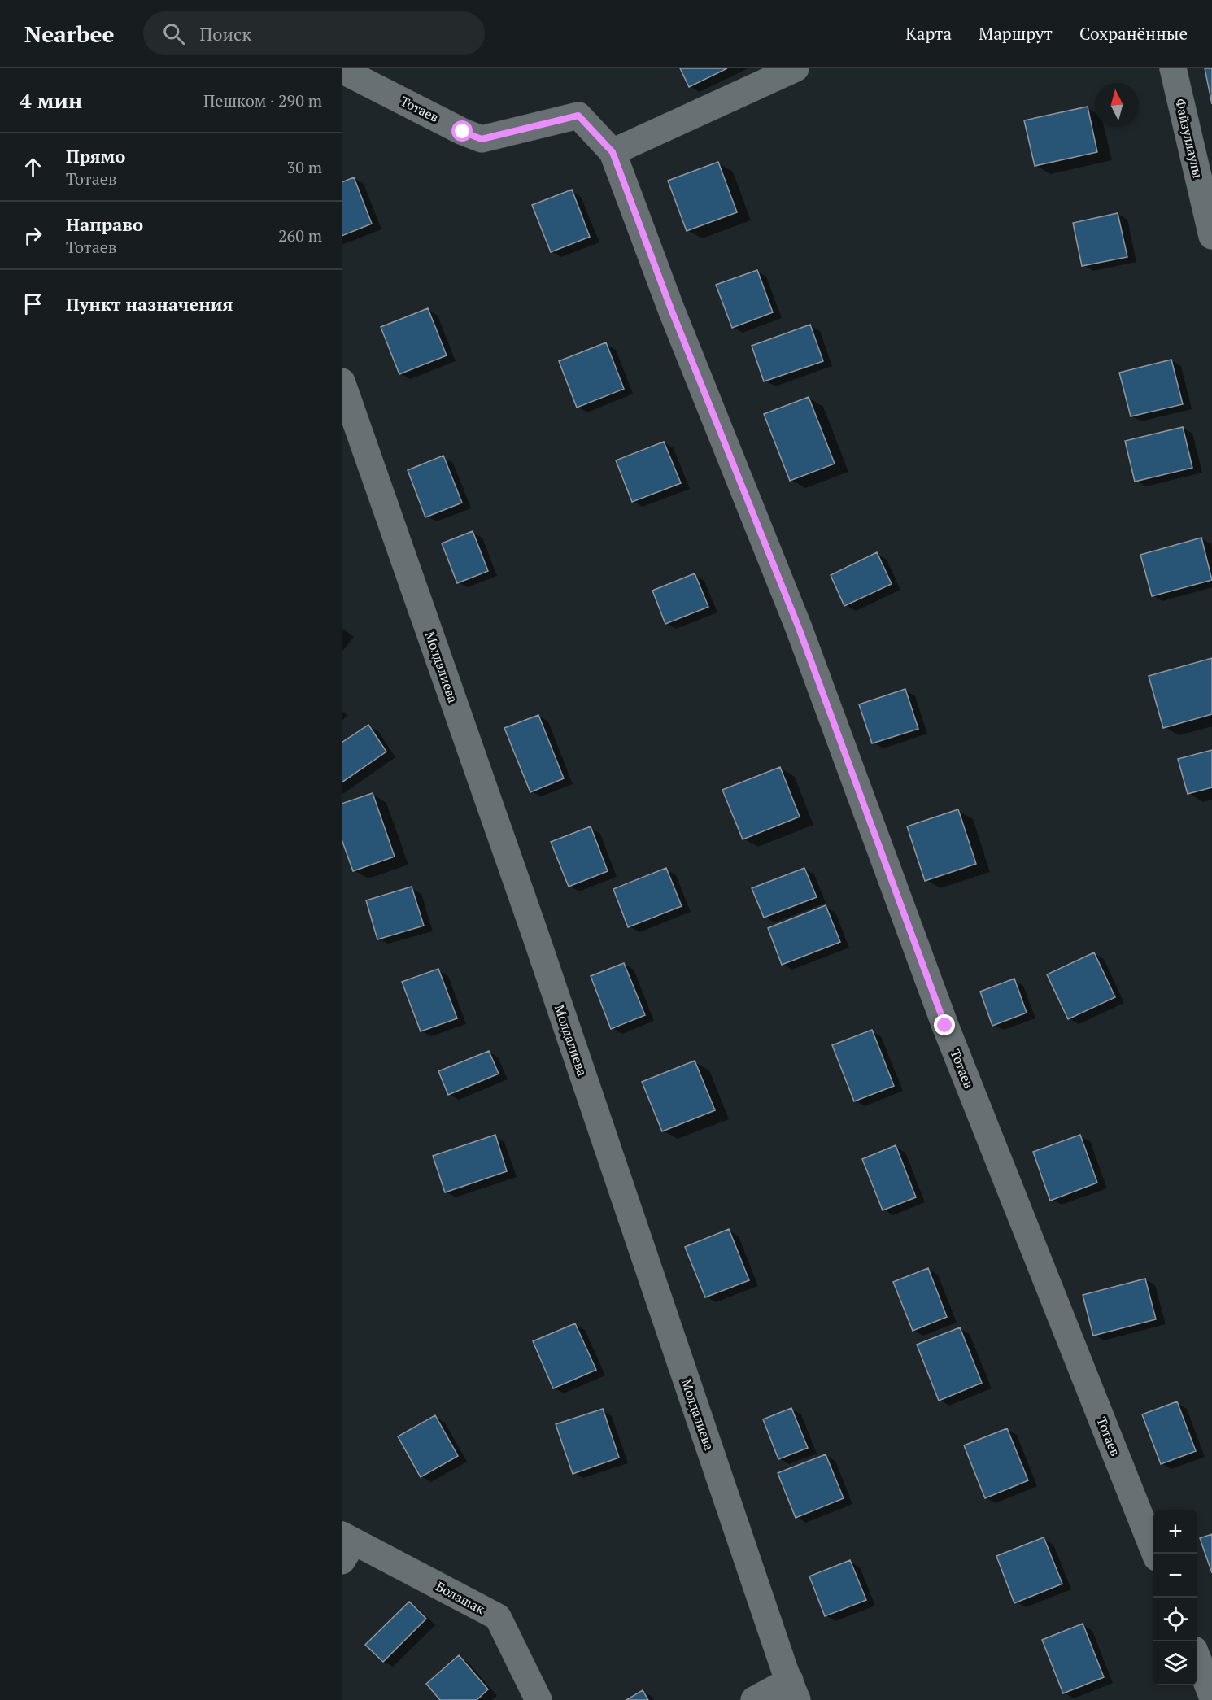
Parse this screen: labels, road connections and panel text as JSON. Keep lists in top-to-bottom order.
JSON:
{
  "streets": {
    "street": [
      "Тотаев",
      "Файзуллаулы",
      "Молдалиева",
      "Болашак"
    ]
  },
  "north": "top",
  "page": {
    "header": "Nearbee",
    "search": "Поиск",
    "nav": ["Карта", "Маршрут", "Сохранённые"],
    "heading": ["4 мин", "Пешком · 290 m"],
    "list": [
      ["Прямо", "Тотаев", "30 m"],
      ["Направо", "Тотаев", "260 m"],
      "Пункт назначения"
    ],
    "map_buttons": ["+", "−"]
  }
}
